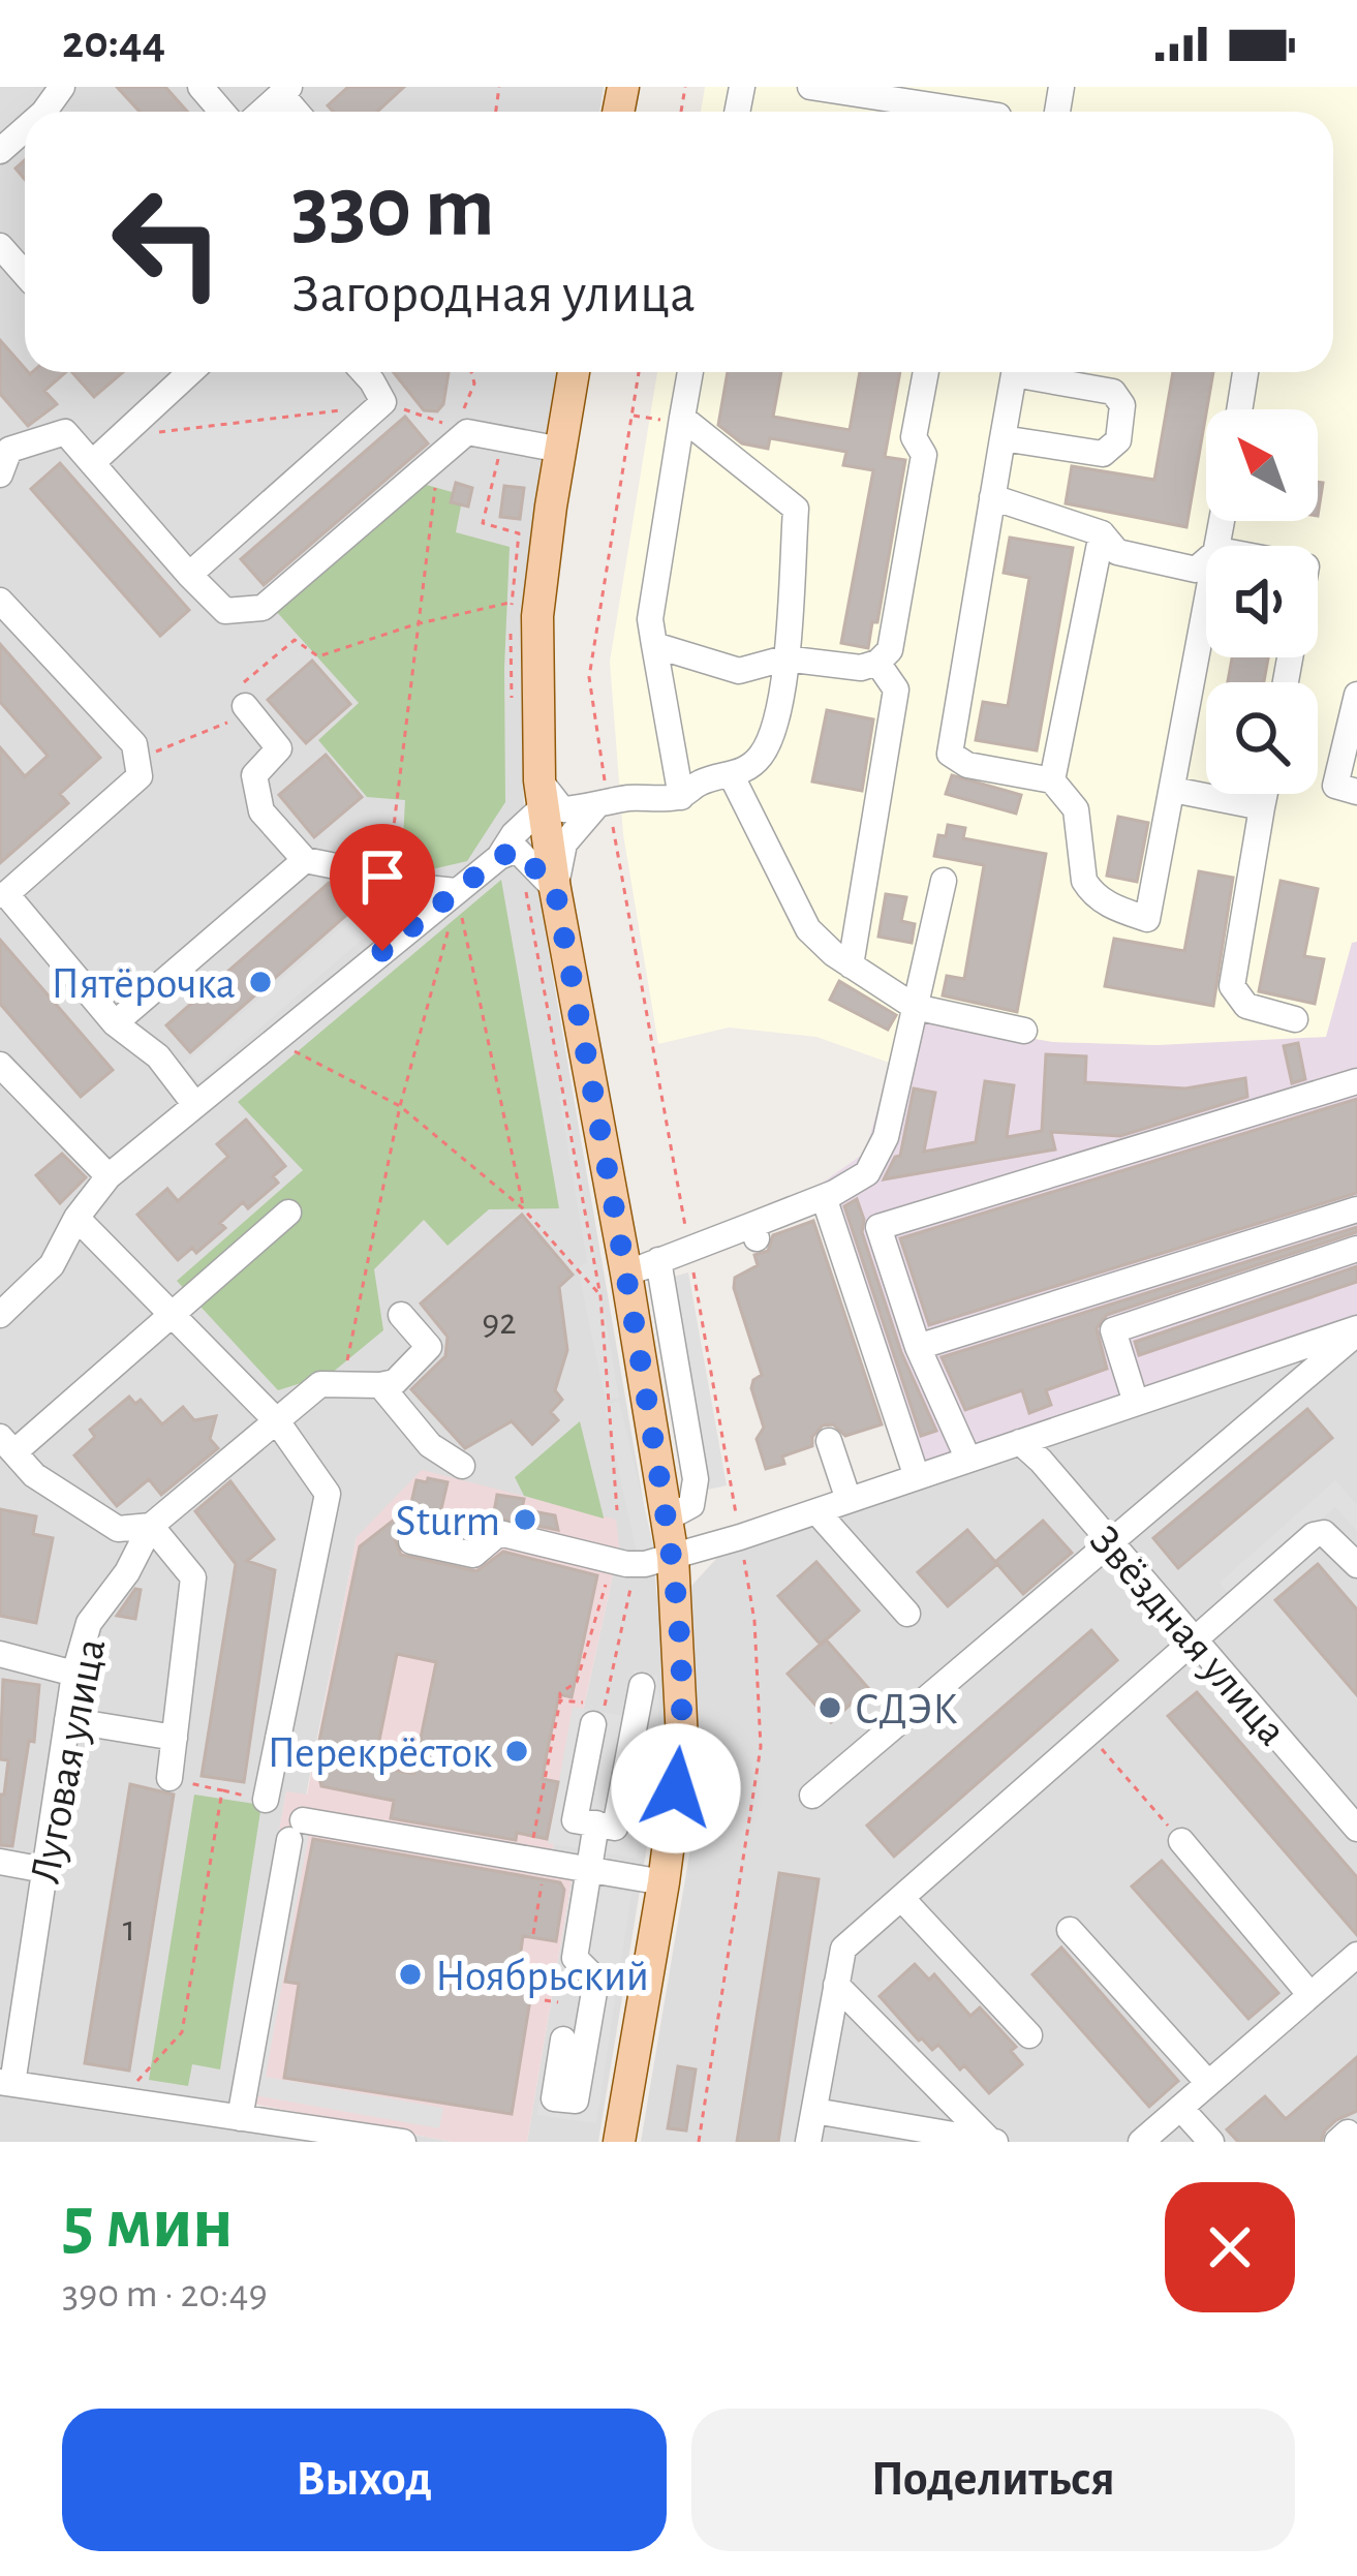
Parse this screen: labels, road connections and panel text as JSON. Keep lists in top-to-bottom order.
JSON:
{
  "streets": {
    "street": ["Звёздная улица", "Луговая улица"]
  },
  "places": [
    "Пятёрочка",
    "Sturm",
    "СДЭК",
    "Перекрёсток",
    "Ноябрьский"
  ],
  "house_numbers": ["92", "1"],
  "north": "top left",
  "page": {
    "status": "20:44",
    "turn": ["330 m", "Загородная улица"],
    "heading": ["5 мин", "390 m · 20:49"],
    "buttons": ["Выход", "Поделиться"]
  }
}
